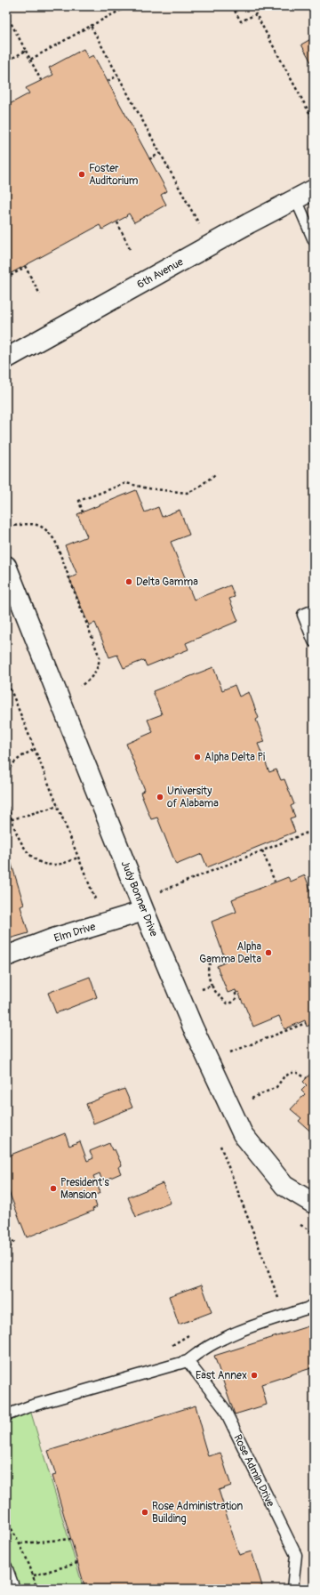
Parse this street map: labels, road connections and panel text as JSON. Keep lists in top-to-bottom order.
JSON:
{
  "streets": {
    "street": ["6th Avenue", "Judy Bonner Drive", "Elm Drive"],
    "lane": ["Rose Admin Drive"]
  },
  "crossings": [
    ["Judy Bonner Drive", "Elm Drive"]
  ],
  "places": [
    "Foster Auditorium",
    "Delta Gamma",
    "Alpha Delta Pi",
    "University of Alabama",
    "Alpha Gamma Delta",
    "President's Mansion",
    "East Annex",
    "Rose Administration Building"
  ]
}
